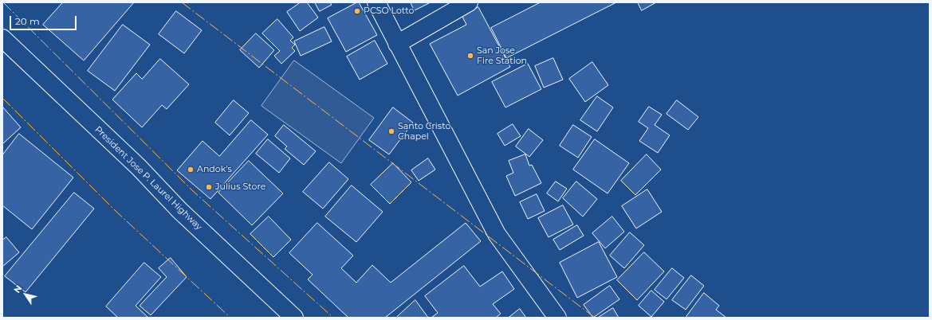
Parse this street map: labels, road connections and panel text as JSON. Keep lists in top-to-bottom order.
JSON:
{
  "streets": {
    "main road": ["President Jose P. Laurel Highway"]
  },
  "places": [
    "PCSO Lotto",
    "San Jose Fire Station",
    "Santo Cristo Chapel",
    "Andok's",
    "Julius Store"
  ],
  "scale_bar": "20 m",
  "north": "top left"
}
